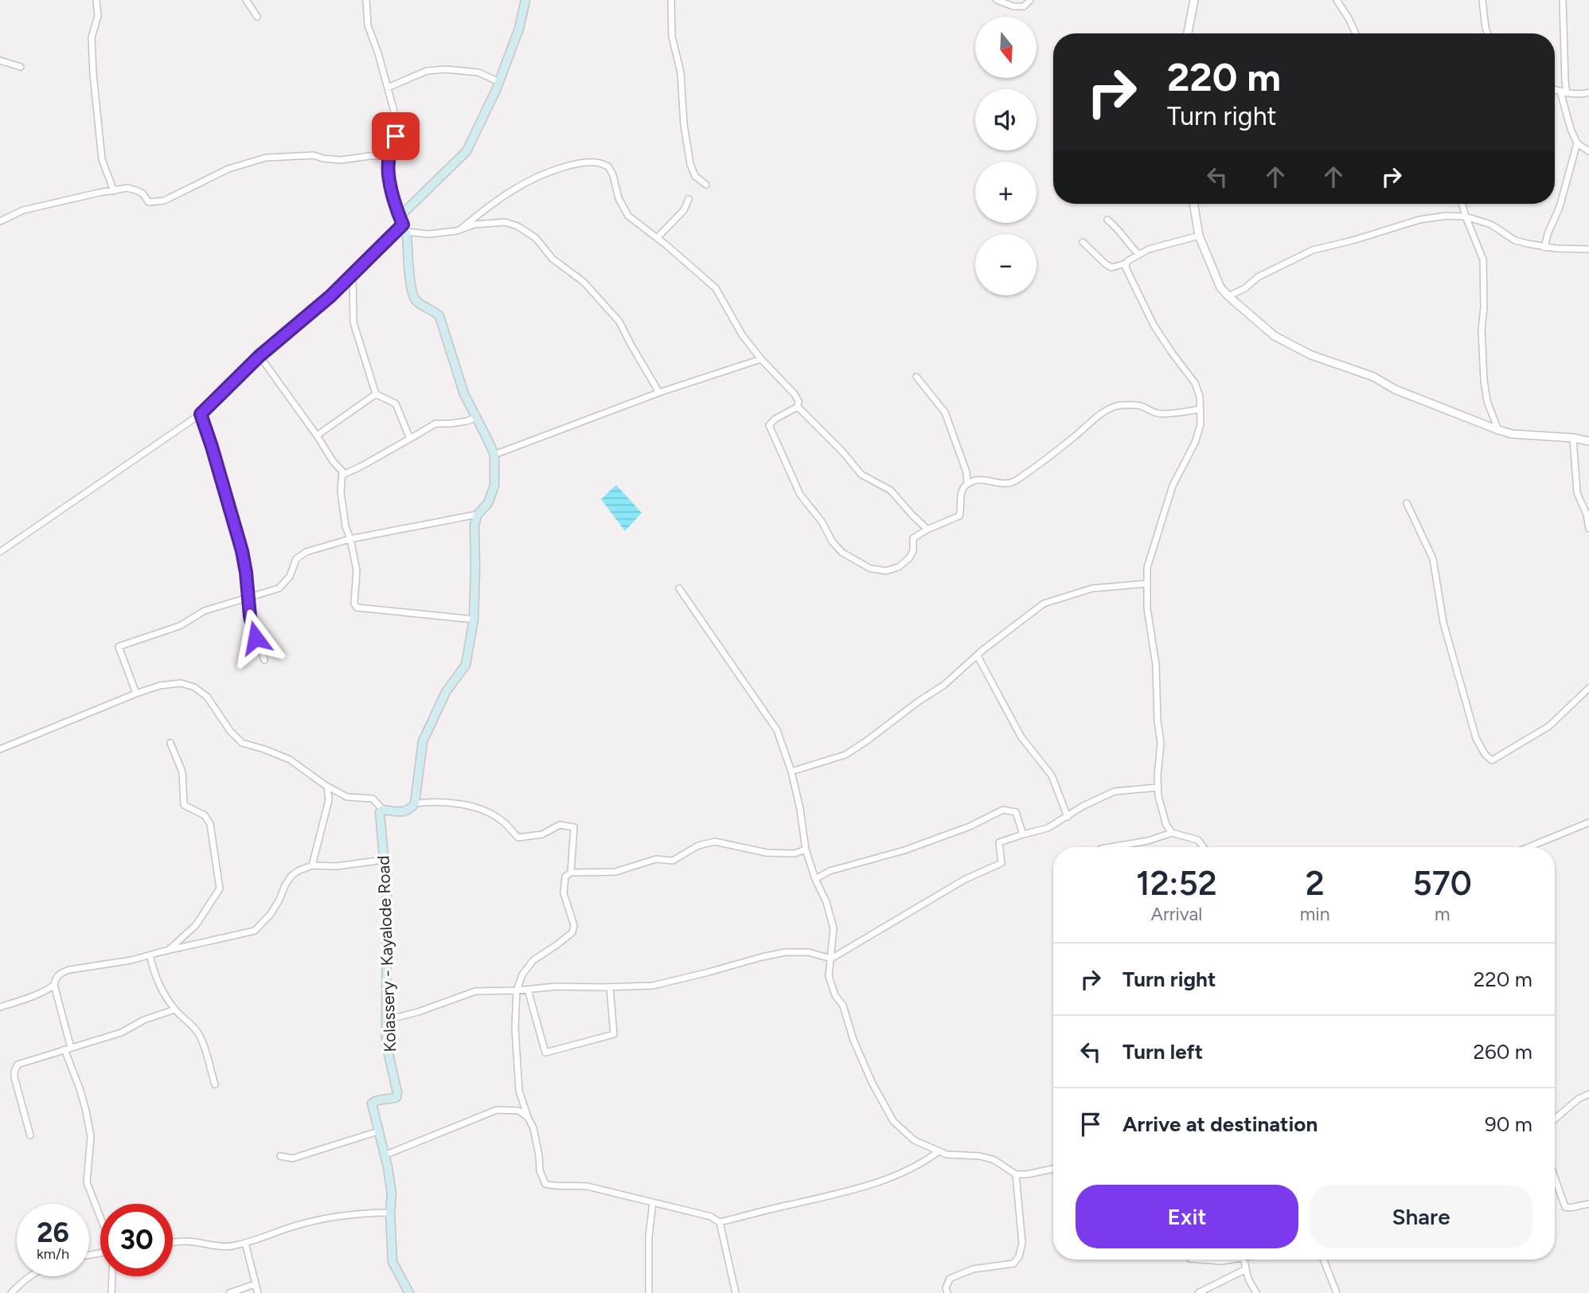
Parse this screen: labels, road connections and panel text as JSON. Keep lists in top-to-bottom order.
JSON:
{
  "streets": {
    "main road": ["Kolassery - Kayalode Road"]
  },
  "north": "bottom",
  "page": {
    "map_buttons": ["+", "−"],
    "turn": ["220 m", "Turn right"],
    "eta": [
      "12:52",
      "Arrival",
      "2",
      "min",
      "570",
      "m"
    ],
    "list": [
      {
        "name": "Turn right",
        "value": "220 m"
      },
      {
        "name": "Turn left",
        "value": "260 m"
      },
      {
        "name": "Arrive at destination",
        "value": "90 m"
      }
    ],
    "buttons": ["Exit", "Share"],
    "speed": "26 km/h",
    "limit": "30"
  }
}
